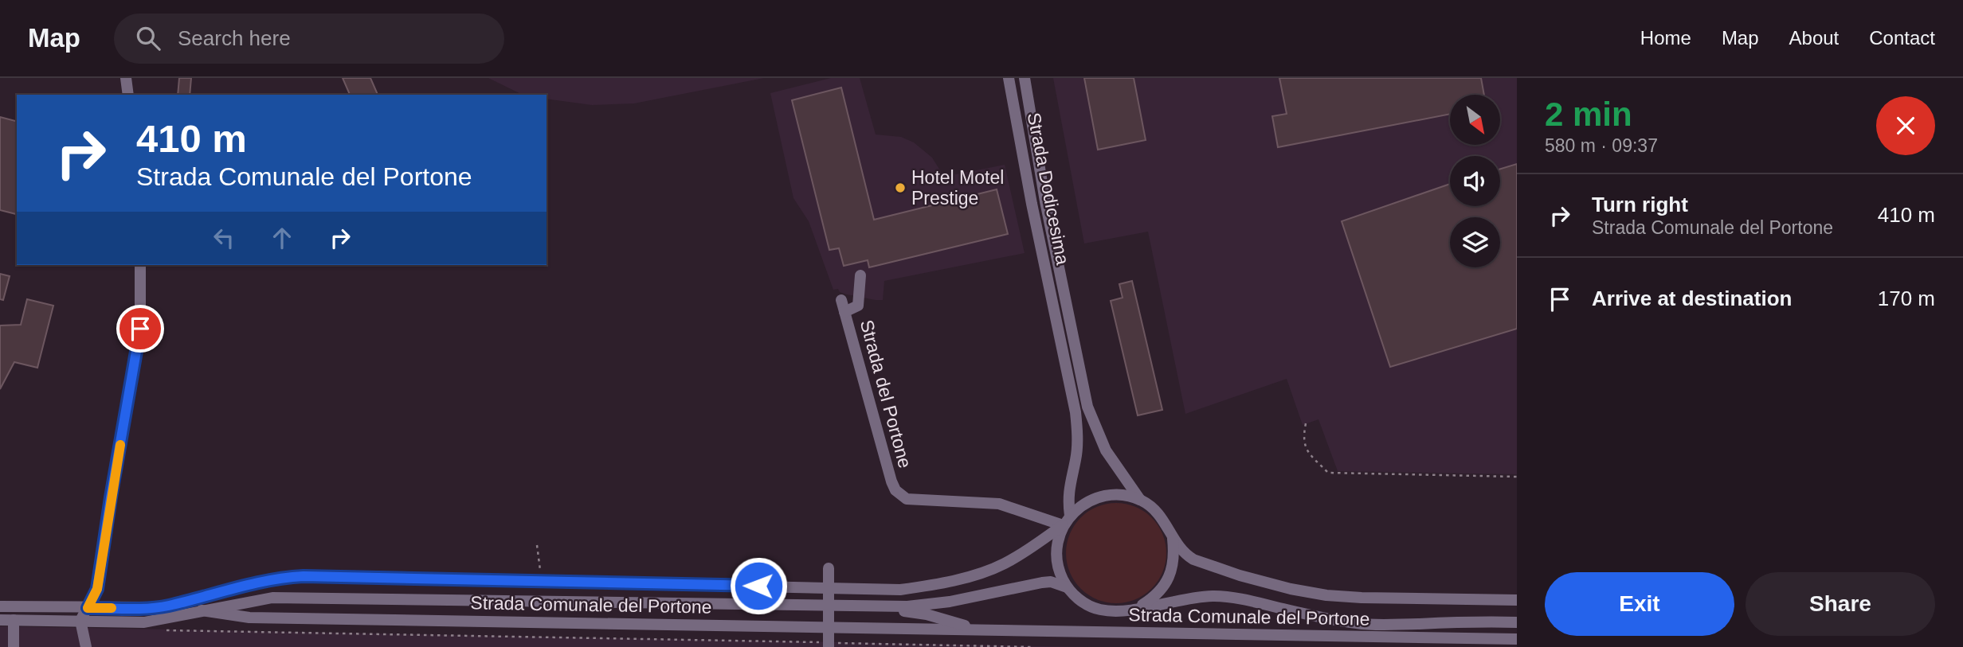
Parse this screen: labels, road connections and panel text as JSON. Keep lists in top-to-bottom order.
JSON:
{
  "streets": {
    "street": ["Strada Dodicesima", "Strada del Portone", "Strada Comunale del Portone"]
  },
  "crossings": [
    ["Strada Dodicesima", "Strada del Portone"],
    ["Strada Dodicesima", "Strada Comunale del Portone"],
    ["Strada del Portone", "Strada Comunale del Portone"]
  ],
  "places": ["Hotel Motel Prestige"],
  "north": "bottom right",
  "page": {
    "header": "Map",
    "search": "Search here",
    "nav": [
      "Home",
      "Map",
      "About",
      "Contact"
    ],
    "heading": ["2 min", "580 m · 09:37"],
    "turn": ["410 m", "Strada Comunale del Portone"],
    "list": [
      {
        "name": "Turn right",
        "note": "Strada Comunale del Portone",
        "value": "410 m"
      },
      {
        "name": "Arrive at destination",
        "value": "170 m"
      }
    ],
    "buttons": ["Exit", "Share"]
  }
}
